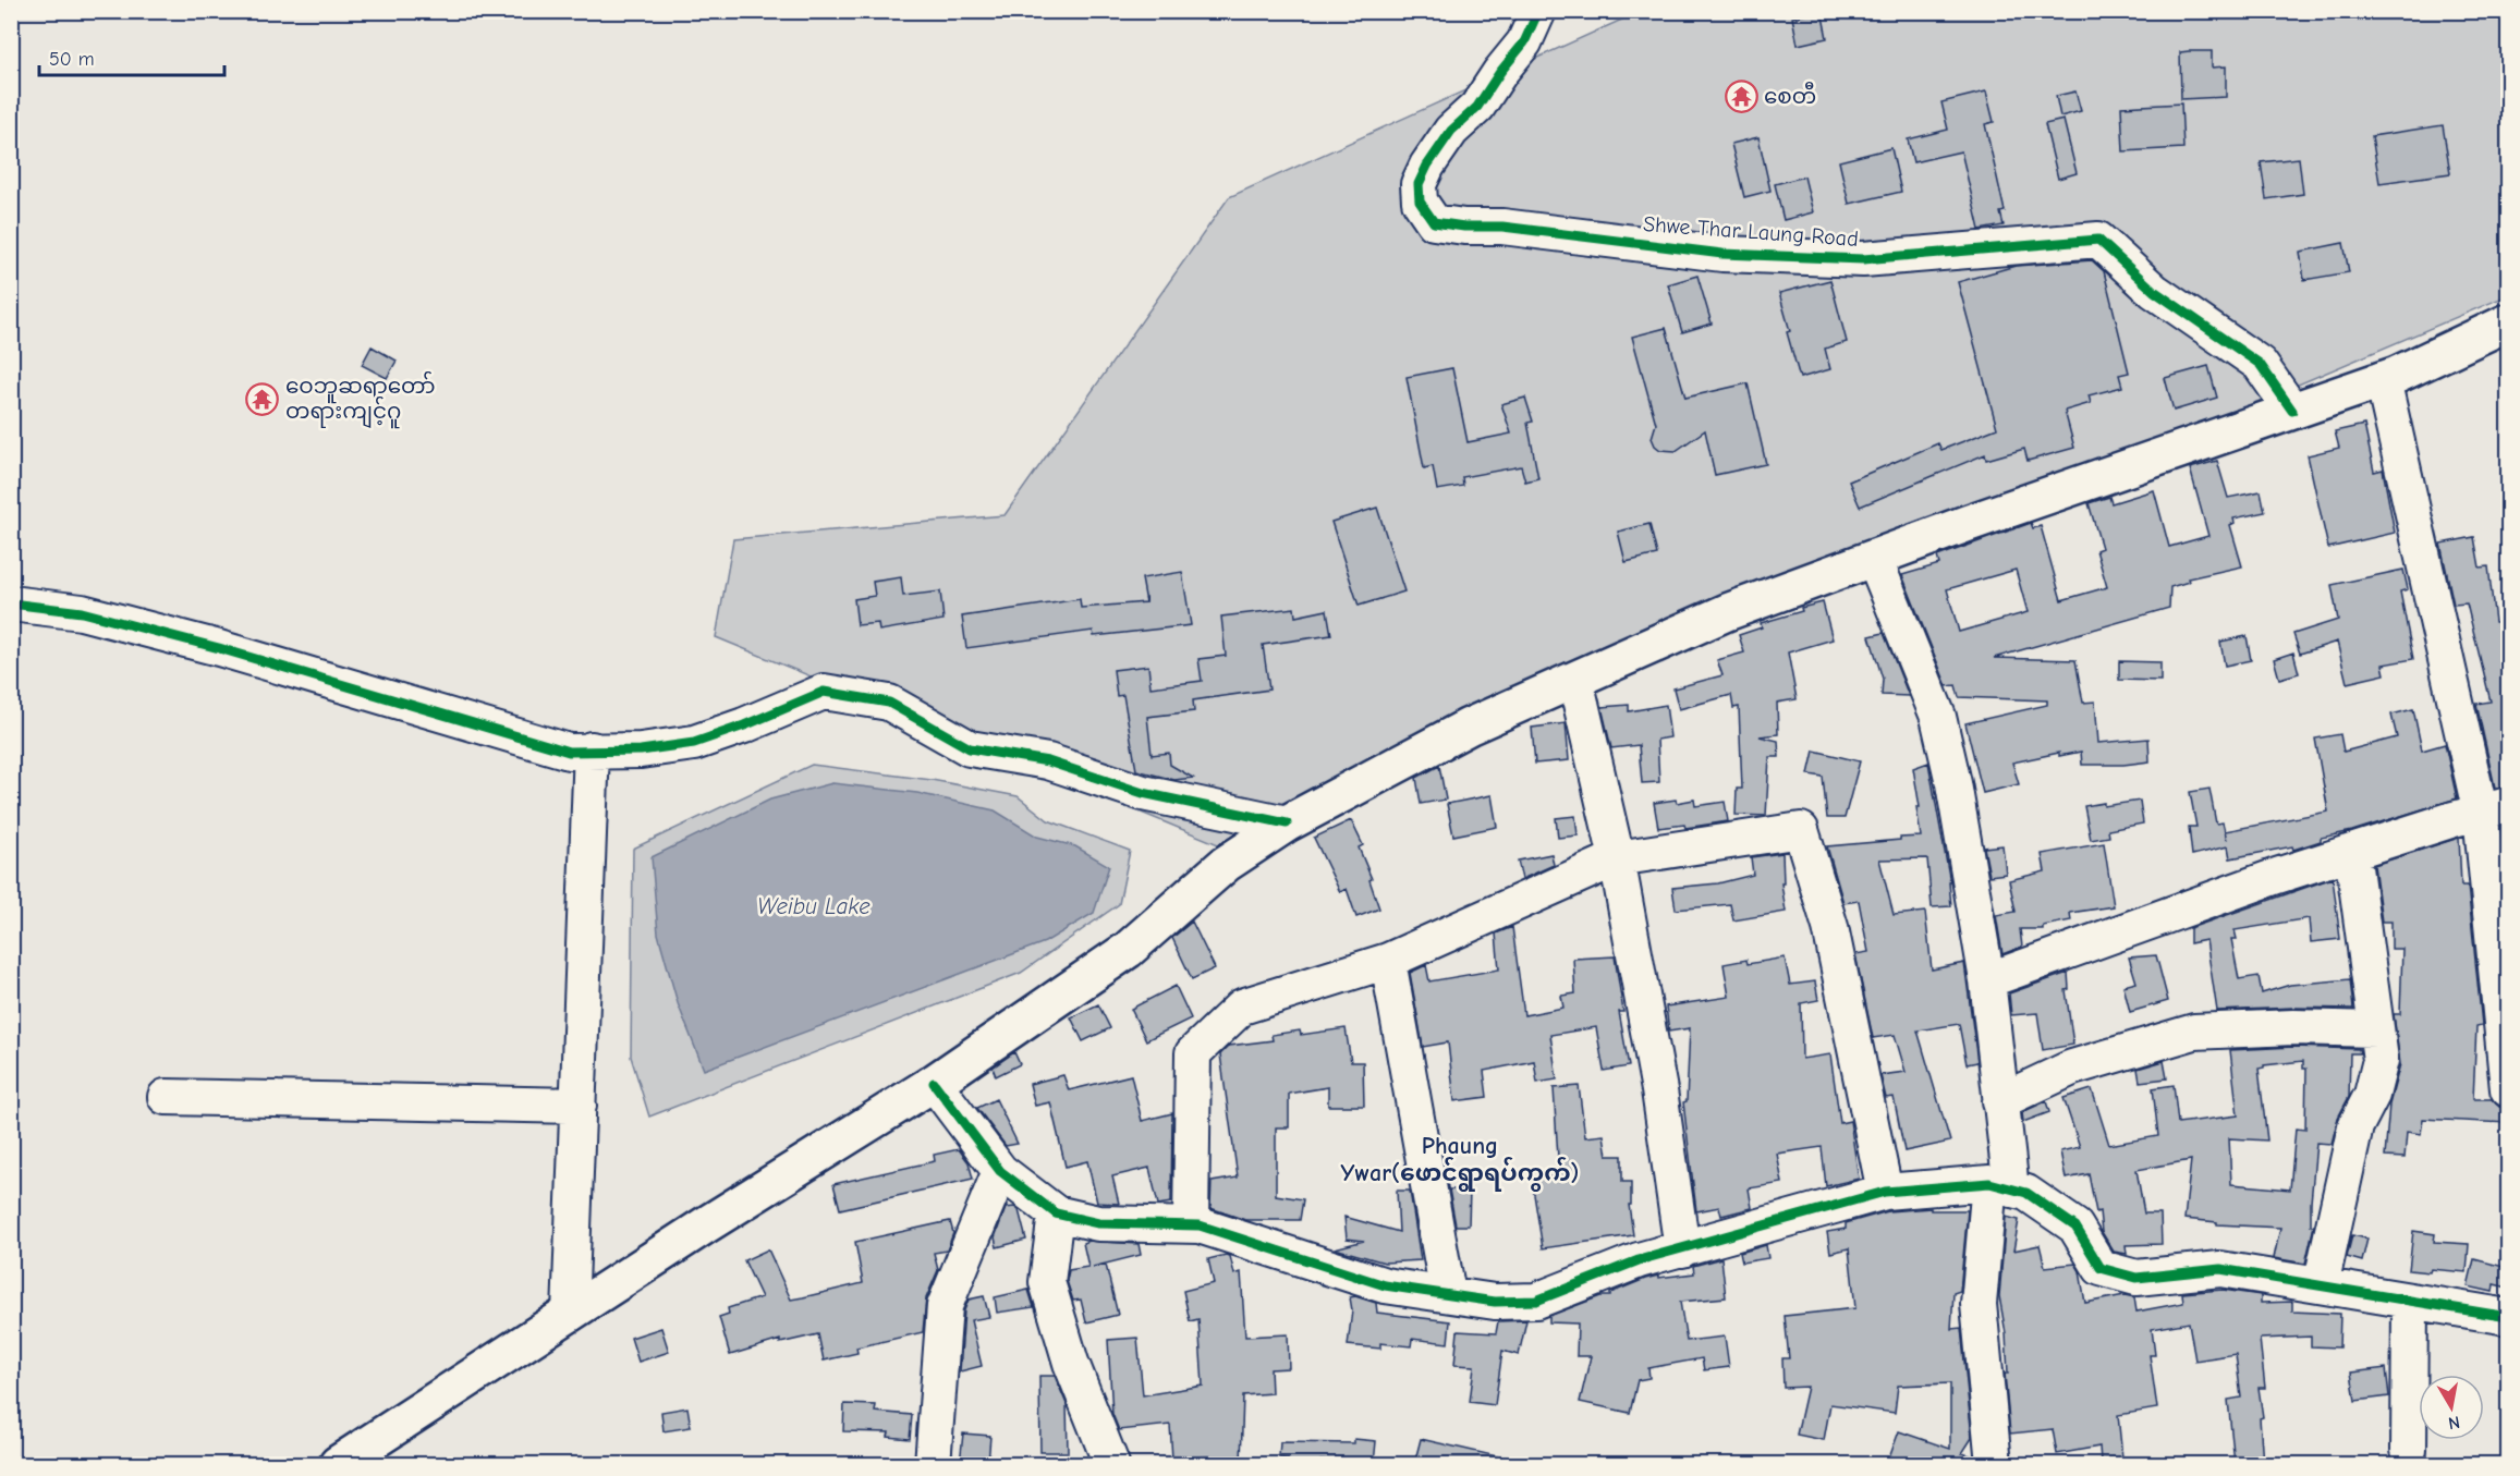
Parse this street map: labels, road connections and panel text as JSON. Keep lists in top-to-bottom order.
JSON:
{
  "streets": {
    "street": ["Shwe Thar Laung Road"]
  },
  "districts": ["Phaung Ywar(ဖောင်ရွာရပ်ကွက်)"],
  "water": ["Weibu Lake"],
  "places": {
    "temple": ["စေတီ", "ဝေဘူဆရာတော် တရားကျင့်ဂူ"]
  },
  "scale_bar": "50 m",
  "north": "bottom"
}
